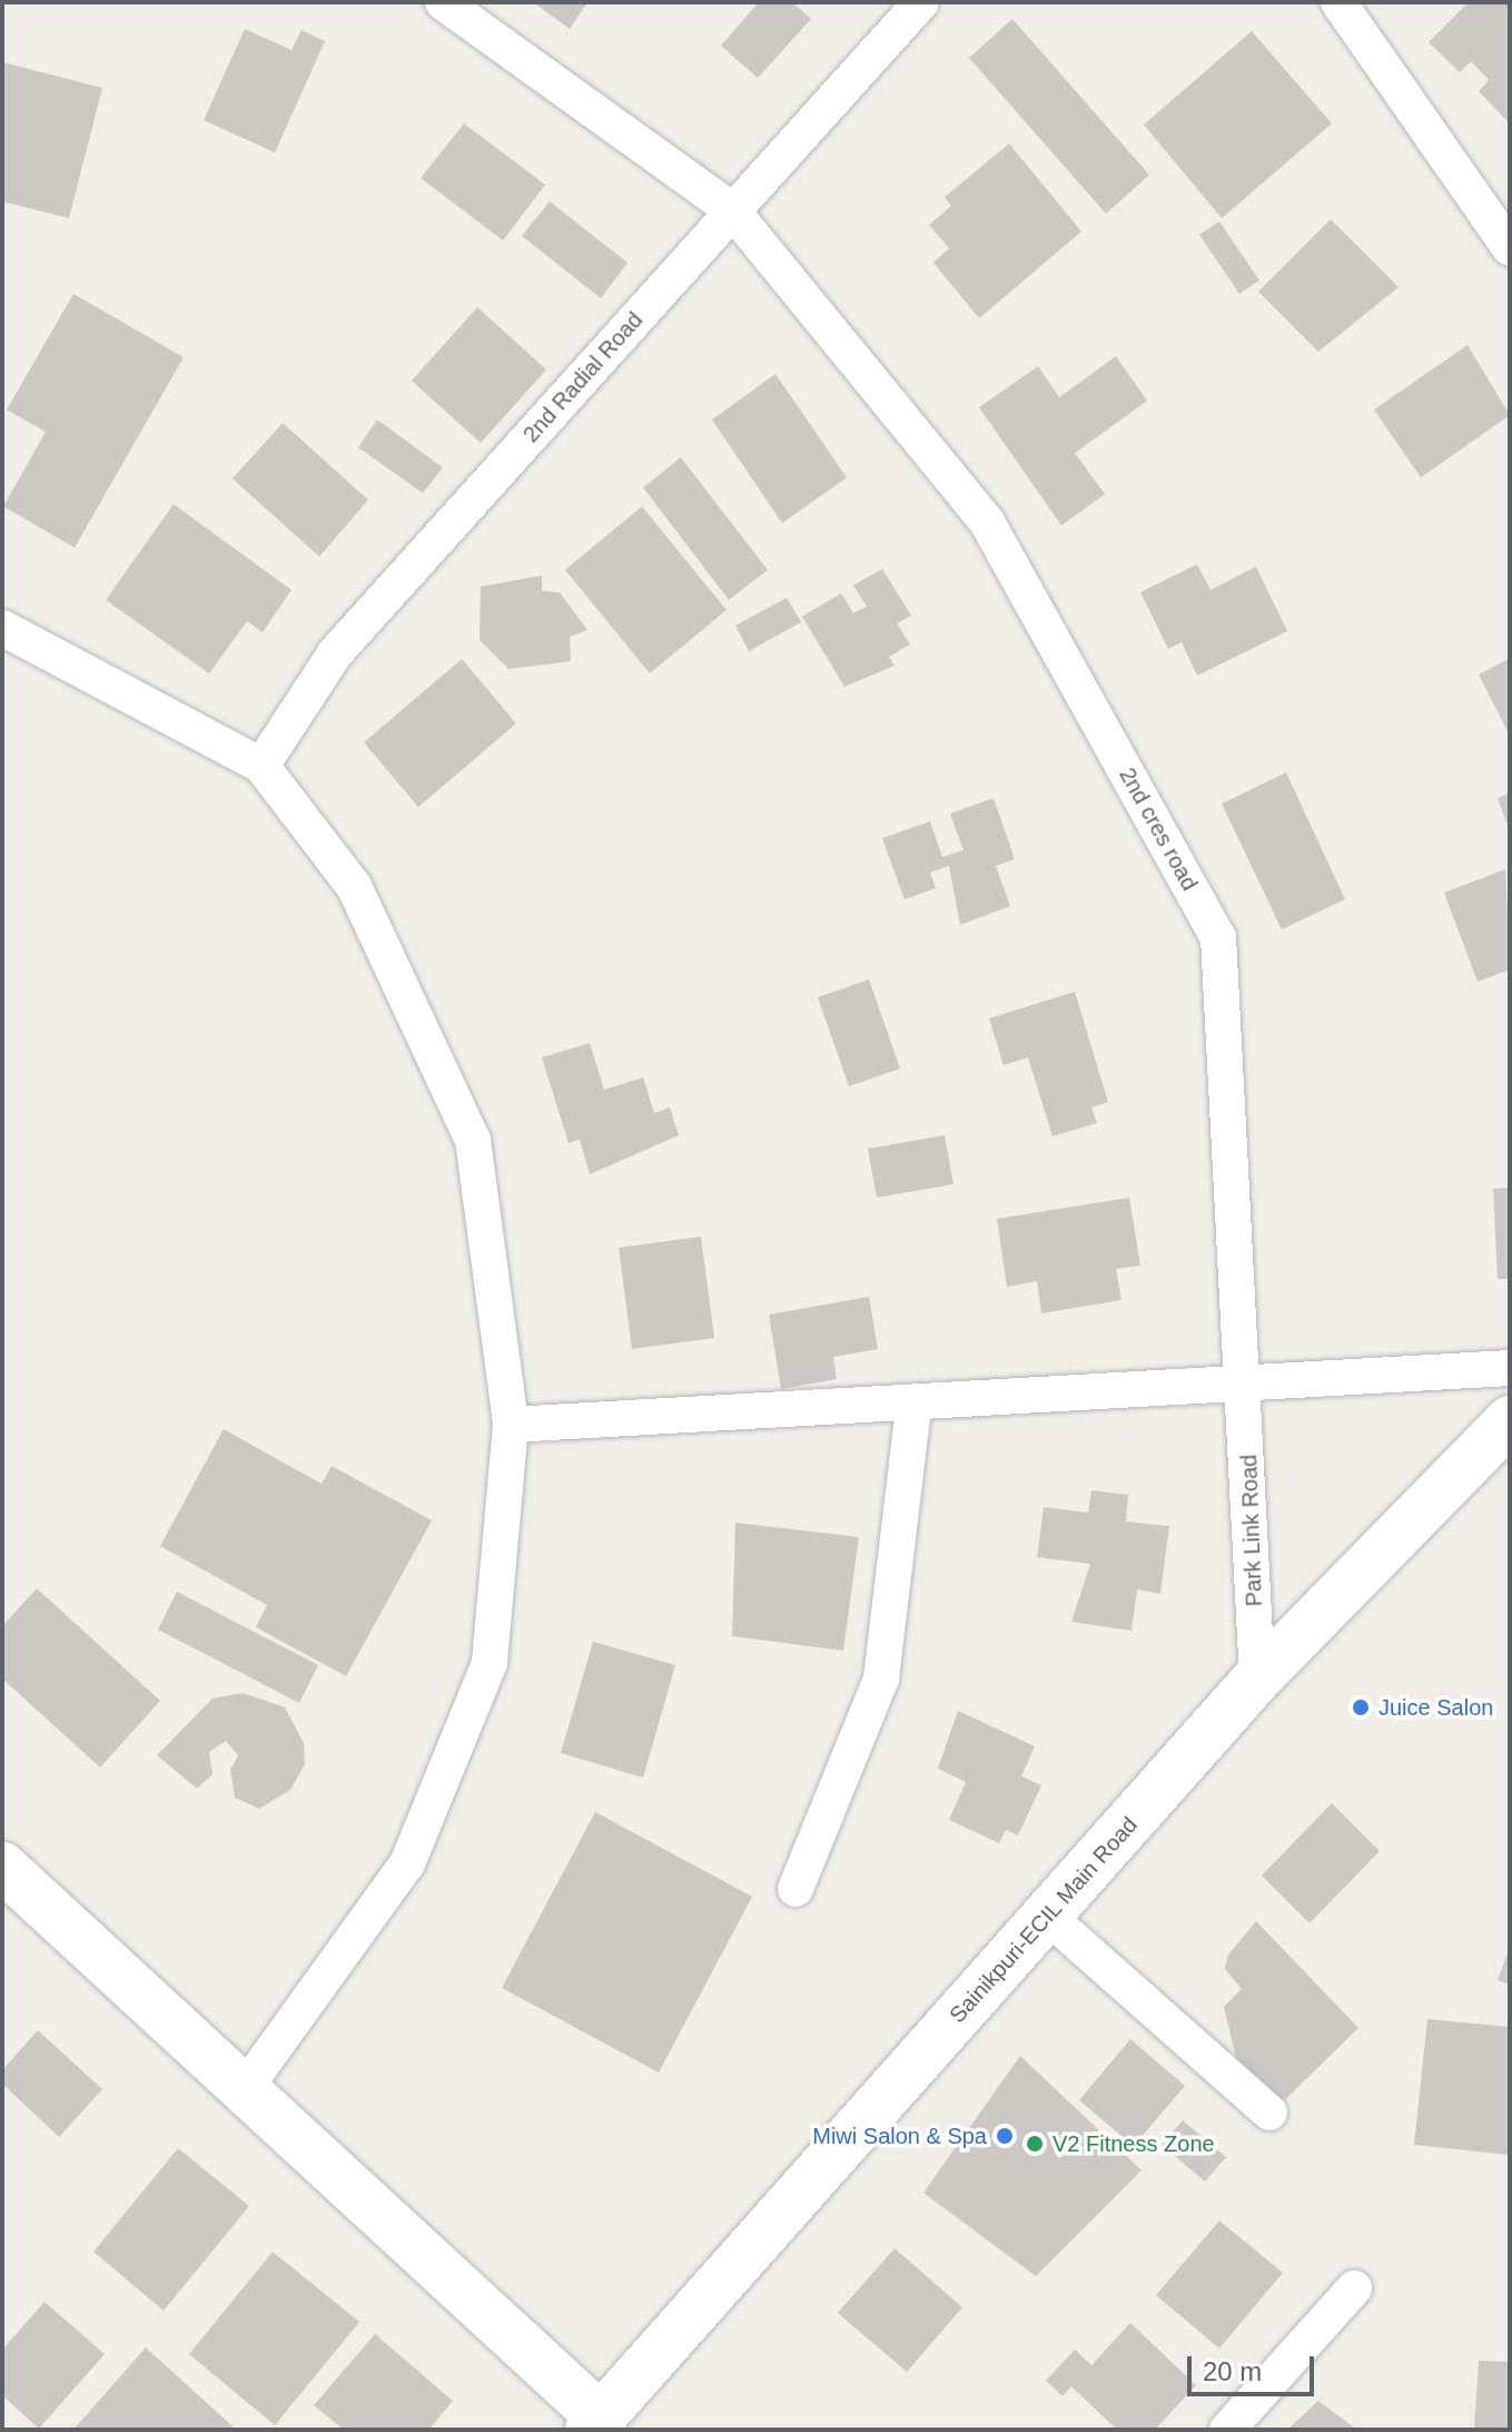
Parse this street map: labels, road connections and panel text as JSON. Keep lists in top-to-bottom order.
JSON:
{
  "streets": {
    "main road": ["Sainikpuri-ECIL Main Road"],
    "street": ["2nd Radial Road", "2nd cres road", "Park Link Road"]
  },
  "crossings": [
    ["2nd Radial Road", "2nd cres road"],
    ["2nd cres road", "Park Link Road"],
    ["Park Link Road", "Sainikpuri-ECIL Main Road"]
  ],
  "places": ["Juice Salon", "Miwi Salon & Spa", "V2 Fitness Zone"],
  "scale_bar": "20 m"
}
